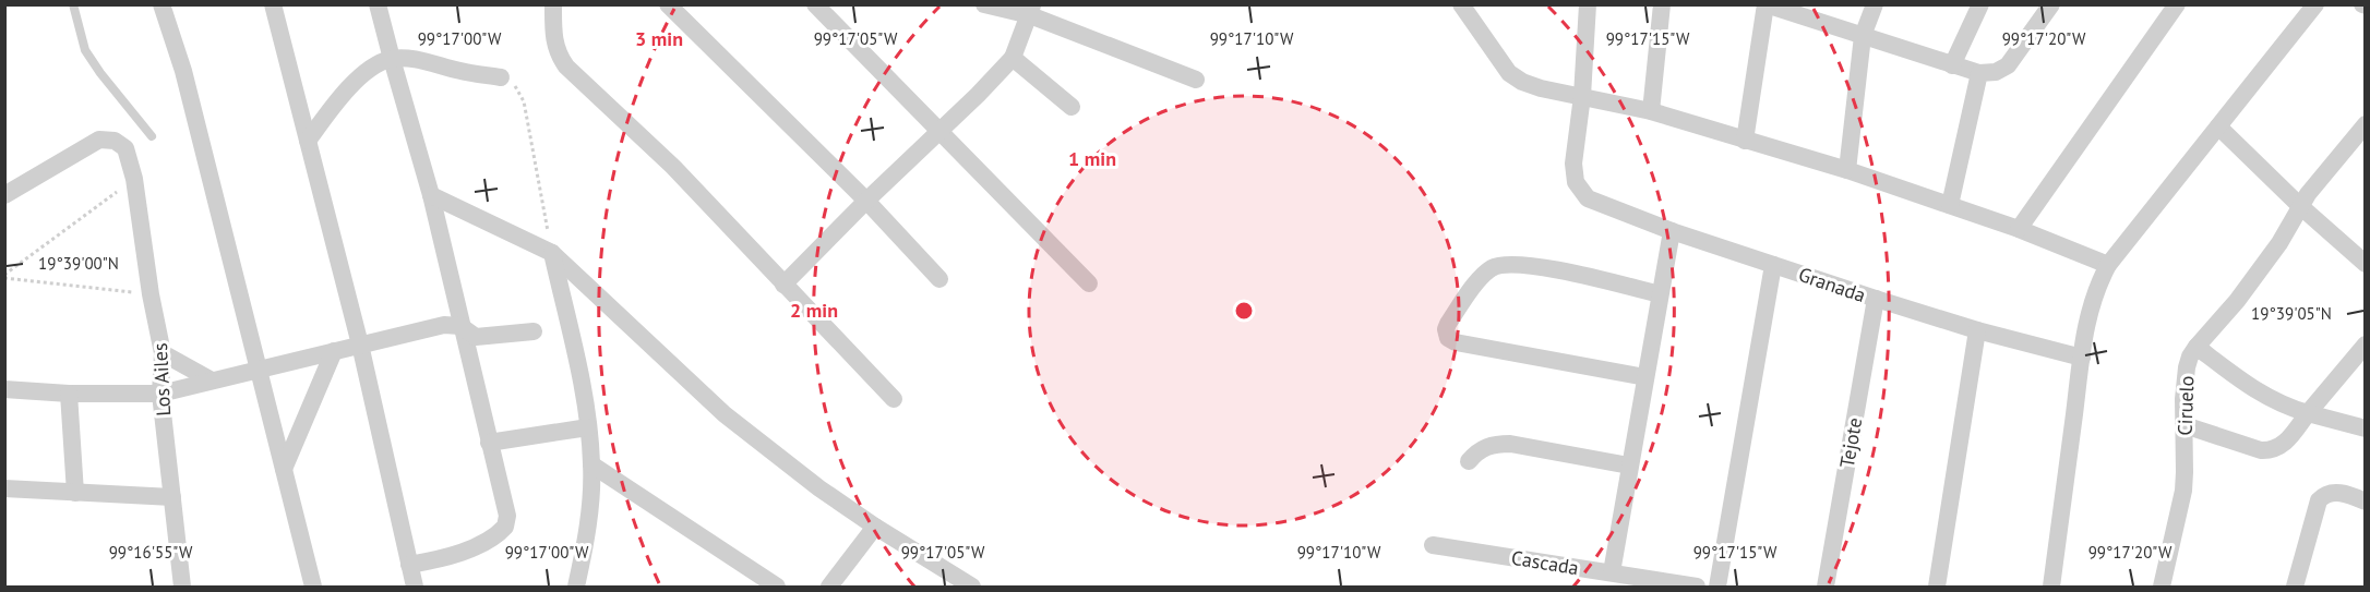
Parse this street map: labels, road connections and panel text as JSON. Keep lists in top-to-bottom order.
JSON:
{
  "streets": {
    "street": [
      "Granada",
      "Los Ailes",
      "Ciruelo",
      "Tejote",
      "Cascada"
    ]
  },
  "crossings": [
    ["Granada", "Tejote"]
  ],
  "coordinates": [
    "99°17'00\"W",
    "99°17'10\"W",
    "99°17'15\"W",
    "99°17'05\"W",
    "99°17'20\"W",
    "19°39'00\"N",
    "19°39'05\"N",
    "99°16'55\"W"
  ],
  "rings": ["3 min", "1 min", "2 min"]
}
